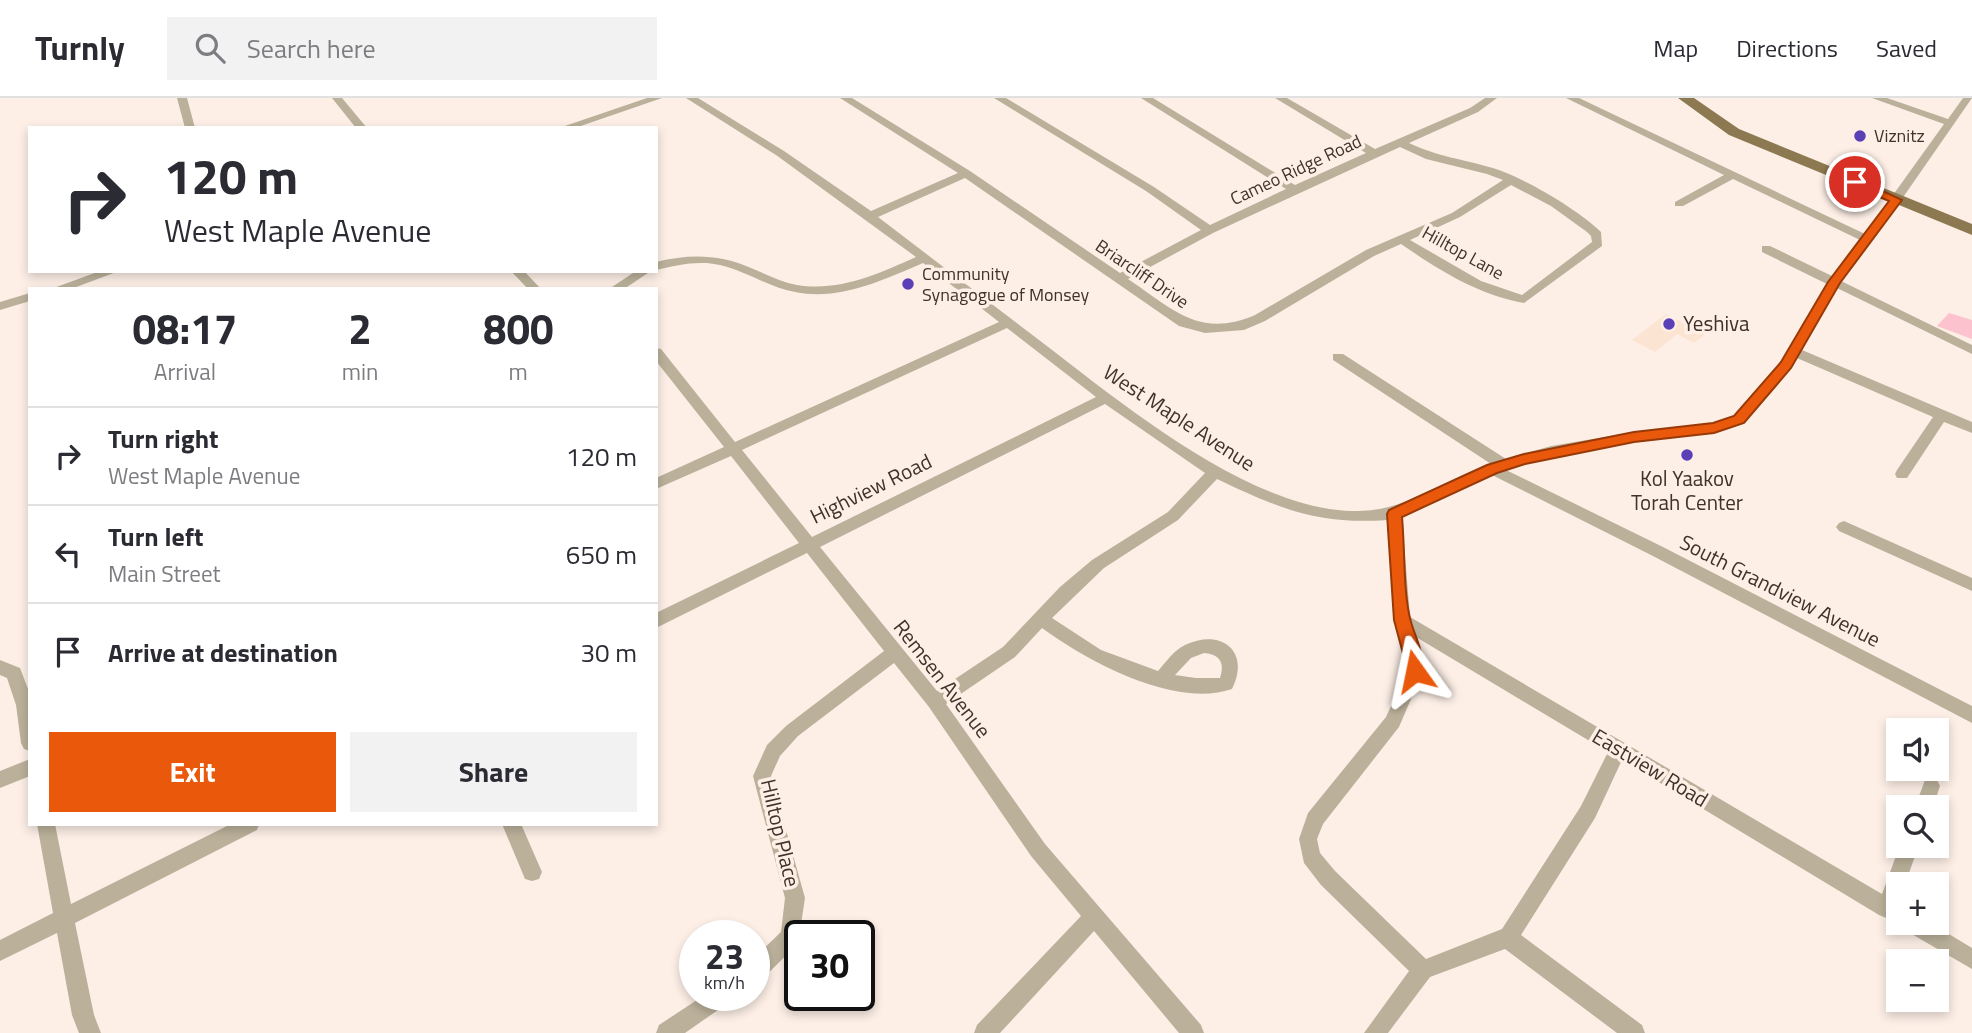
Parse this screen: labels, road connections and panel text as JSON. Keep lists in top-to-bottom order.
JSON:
{
  "streets": {
    "street": [
      "Cameo Ridge Road",
      "Hilltop Lane",
      "Briarcliff Drive",
      "West Maple Avenue",
      "Highview Road",
      "South Grandview Avenue",
      "Remsen Avenue",
      "Eastview Road",
      "Hilltop Place"
    ]
  },
  "crossings": [
    ["Cameo Ridge Road", "Hilltop Lane"],
    ["Cameo Ridge Road", "Briarcliff Drive"],
    ["Hilltop Lane", "Briarcliff Drive"],
    ["West Maple Avenue", "Highview Road"],
    ["West Maple Avenue", "South Grandview Avenue"],
    ["Highview Road", "Remsen Avenue"],
    ["Remsen Avenue", "Hilltop Place"]
  ],
  "places": [
    "Viznitz",
    "Community Synagogue of Monsey",
    "Yeshiva",
    "Kol Yaakov Torah Center"
  ],
  "page": {
    "header": "Turnly",
    "search": "Search here",
    "nav": ["Map", "Directions", "Saved"],
    "turn": ["120 m", "West Maple Avenue"],
    "eta": [
      "08:17",
      "Arrival",
      "2",
      "min",
      "800",
      "m"
    ],
    "list": [
      {
        "name": "Turn right",
        "note": "West Maple Avenue",
        "value": "120 m"
      },
      {
        "name": "Turn left",
        "note": "Main Street",
        "value": "650 m"
      },
      {
        "name": "Arrive at destination",
        "value": "30 m"
      }
    ],
    "map_buttons": ["+", "−"],
    "buttons": ["Exit", "Share"],
    "speed": "23 km/h",
    "limit": "30"
  }
}
